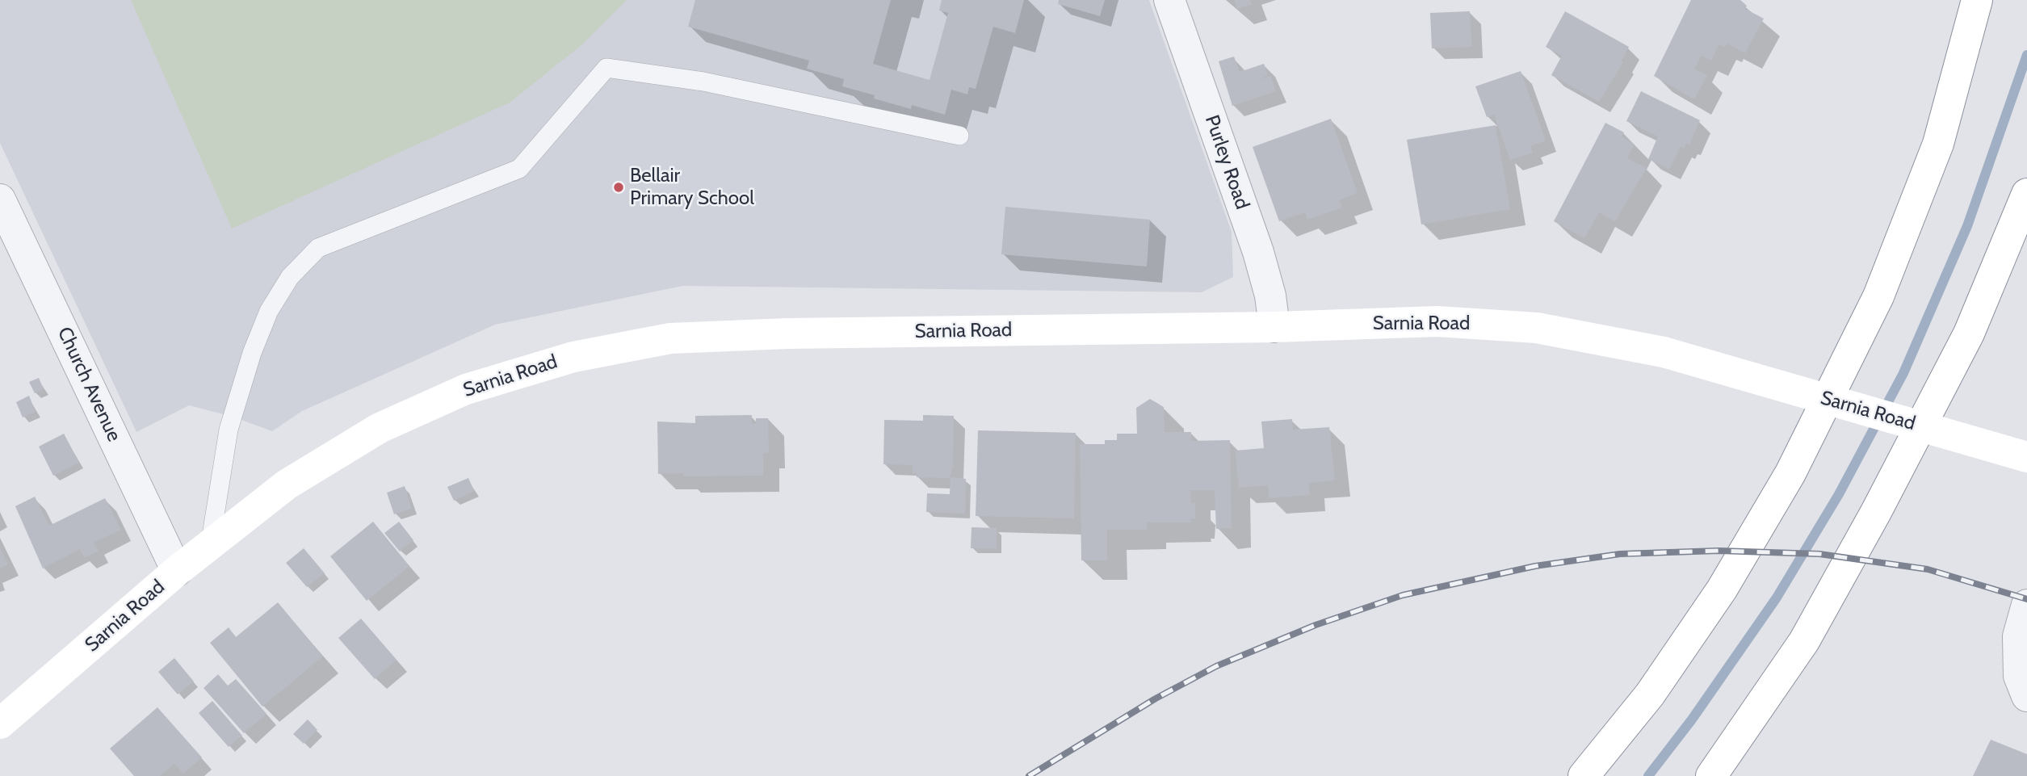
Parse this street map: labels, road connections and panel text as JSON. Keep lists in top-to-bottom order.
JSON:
{
  "streets": {
    "main road": ["Sarnia Road"],
    "street": ["Purley Road", "Church Avenue"]
  },
  "crossings": [
    ["Purley Road", "Sarnia Road"],
    ["Sarnia Road", "Church Avenue"]
  ],
  "places": ["Bellair Primary School"]
}
